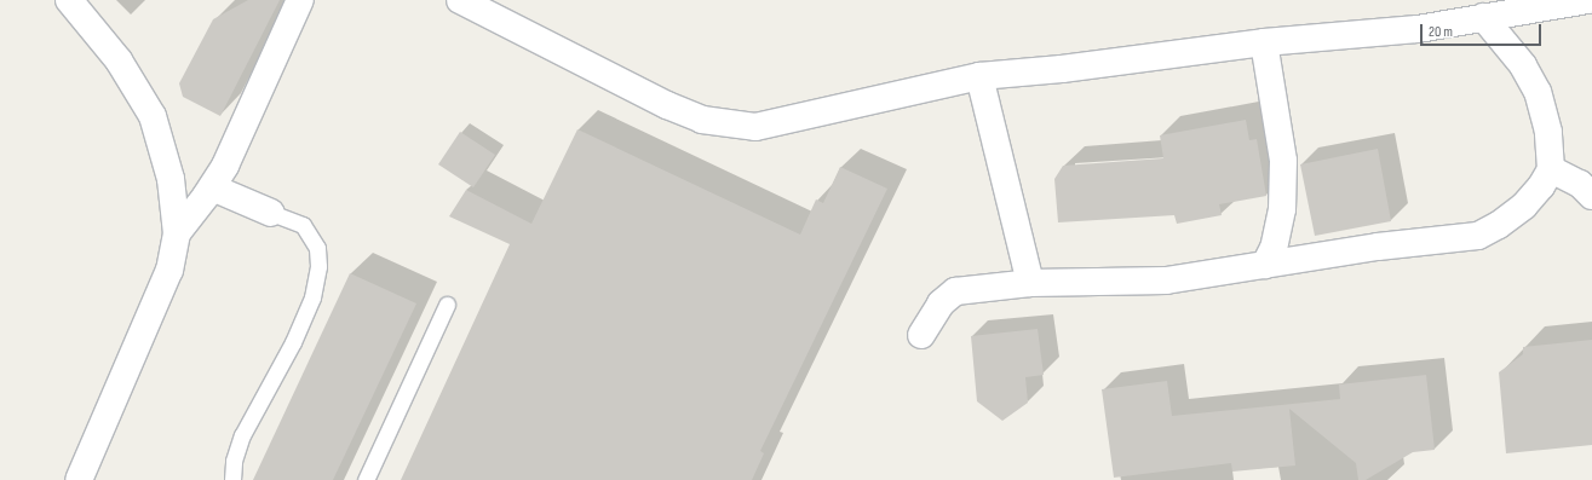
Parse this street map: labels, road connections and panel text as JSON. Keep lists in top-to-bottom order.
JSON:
{
  "scale_bar": "20 m"
}
